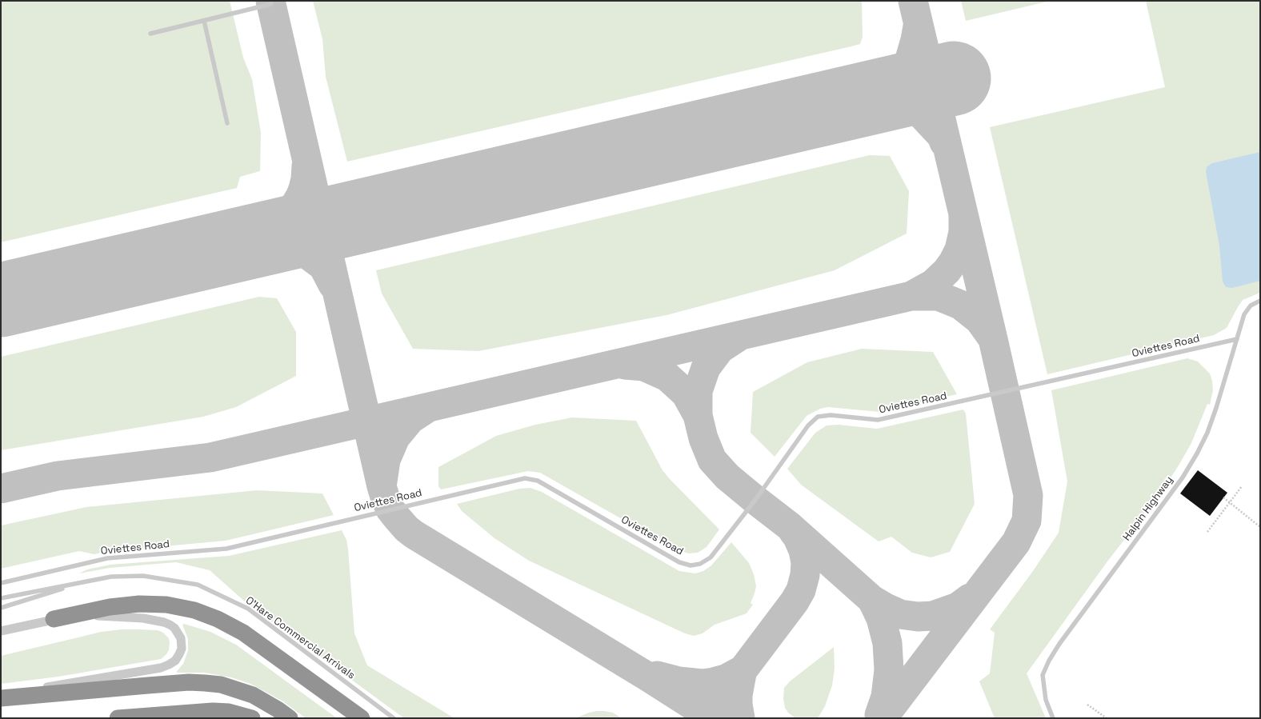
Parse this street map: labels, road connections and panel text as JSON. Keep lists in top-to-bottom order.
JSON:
{
  "streets": {
    "lane": ["Oviettes Road", "Halpin Highway", "O'Hare Commercial Arrivals"]
  },
  "crossings": [
    ["Oviettes Road", "Halpin Highway"]
  ]
}
